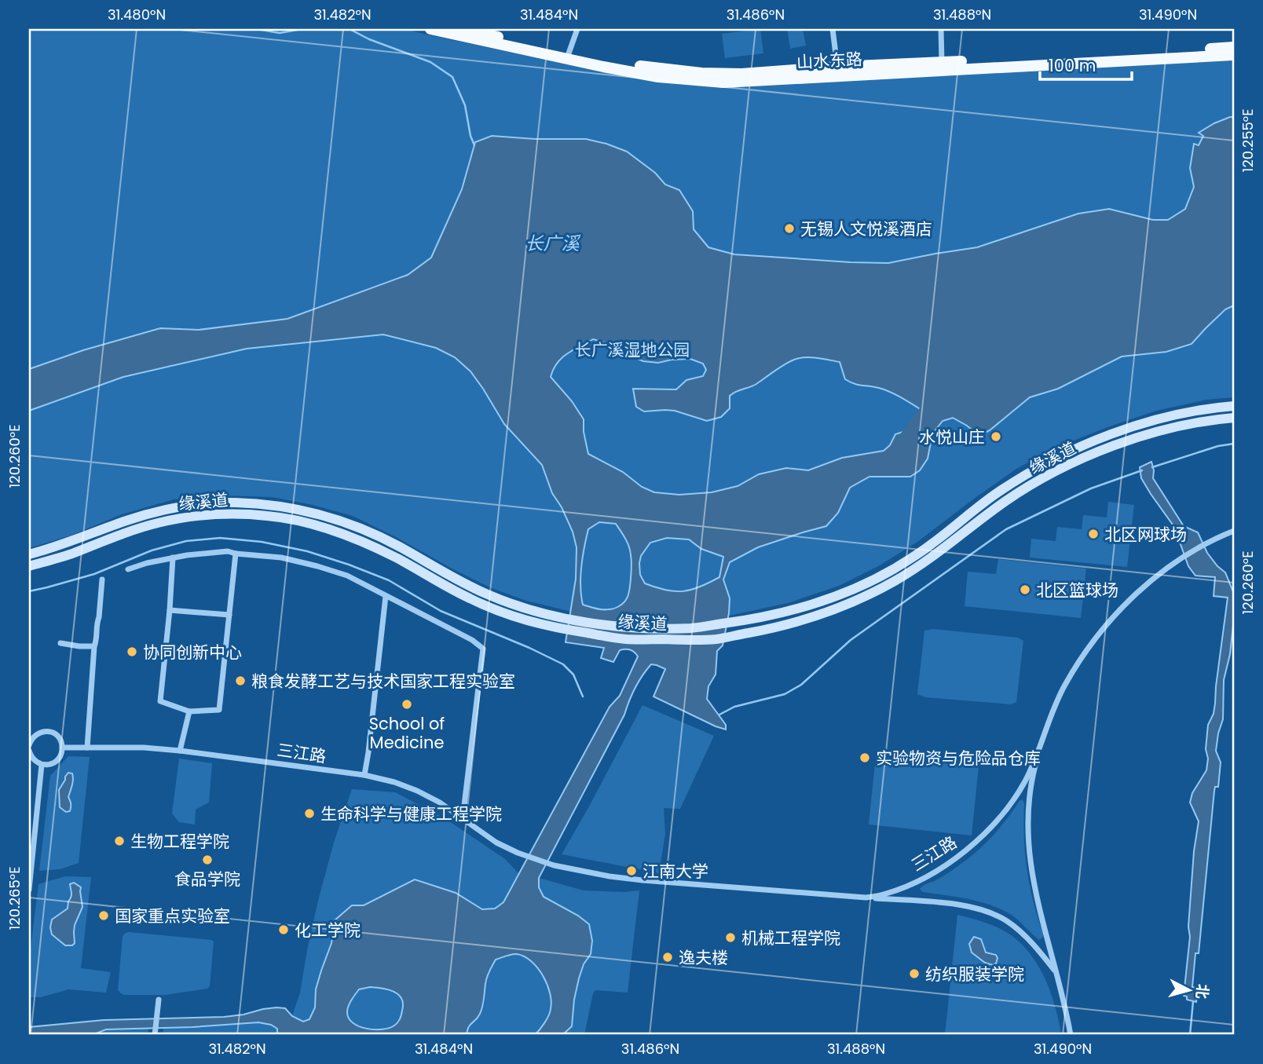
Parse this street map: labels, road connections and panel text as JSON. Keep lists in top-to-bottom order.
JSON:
{
  "streets": {
    "highway": ["山水东路"],
    "main road": ["缘溪道"],
    "street": ["三江路"]
  },
  "water": ["长广溪"],
  "parks": ["长广溪湿地公园"],
  "places": [
    "无锡人文悦溪酒店",
    "水悦山庄",
    "北区网球场",
    "北区篮球场",
    "协同创新中心",
    "粮食发酵工艺与技术国家工程实验室",
    "School of Medicine",
    "实验物资与危险品仓库",
    "生命科学与健康工程学院",
    "生物工程学院",
    "食品学院",
    "江南大学",
    "国家重点实验室",
    "化工学院",
    "机械工程学院",
    "逸夫楼",
    "纺织服装学院"
  ],
  "scale_bar": "100 m",
  "north": "right",
  "coordinates": [
    "31.480°N",
    "31.482°N",
    "31.484°N",
    "31.486°N",
    "31.488°N",
    "31.490°N",
    "120.255°E",
    "120.260°E",
    "120.265°E"
  ]
}
